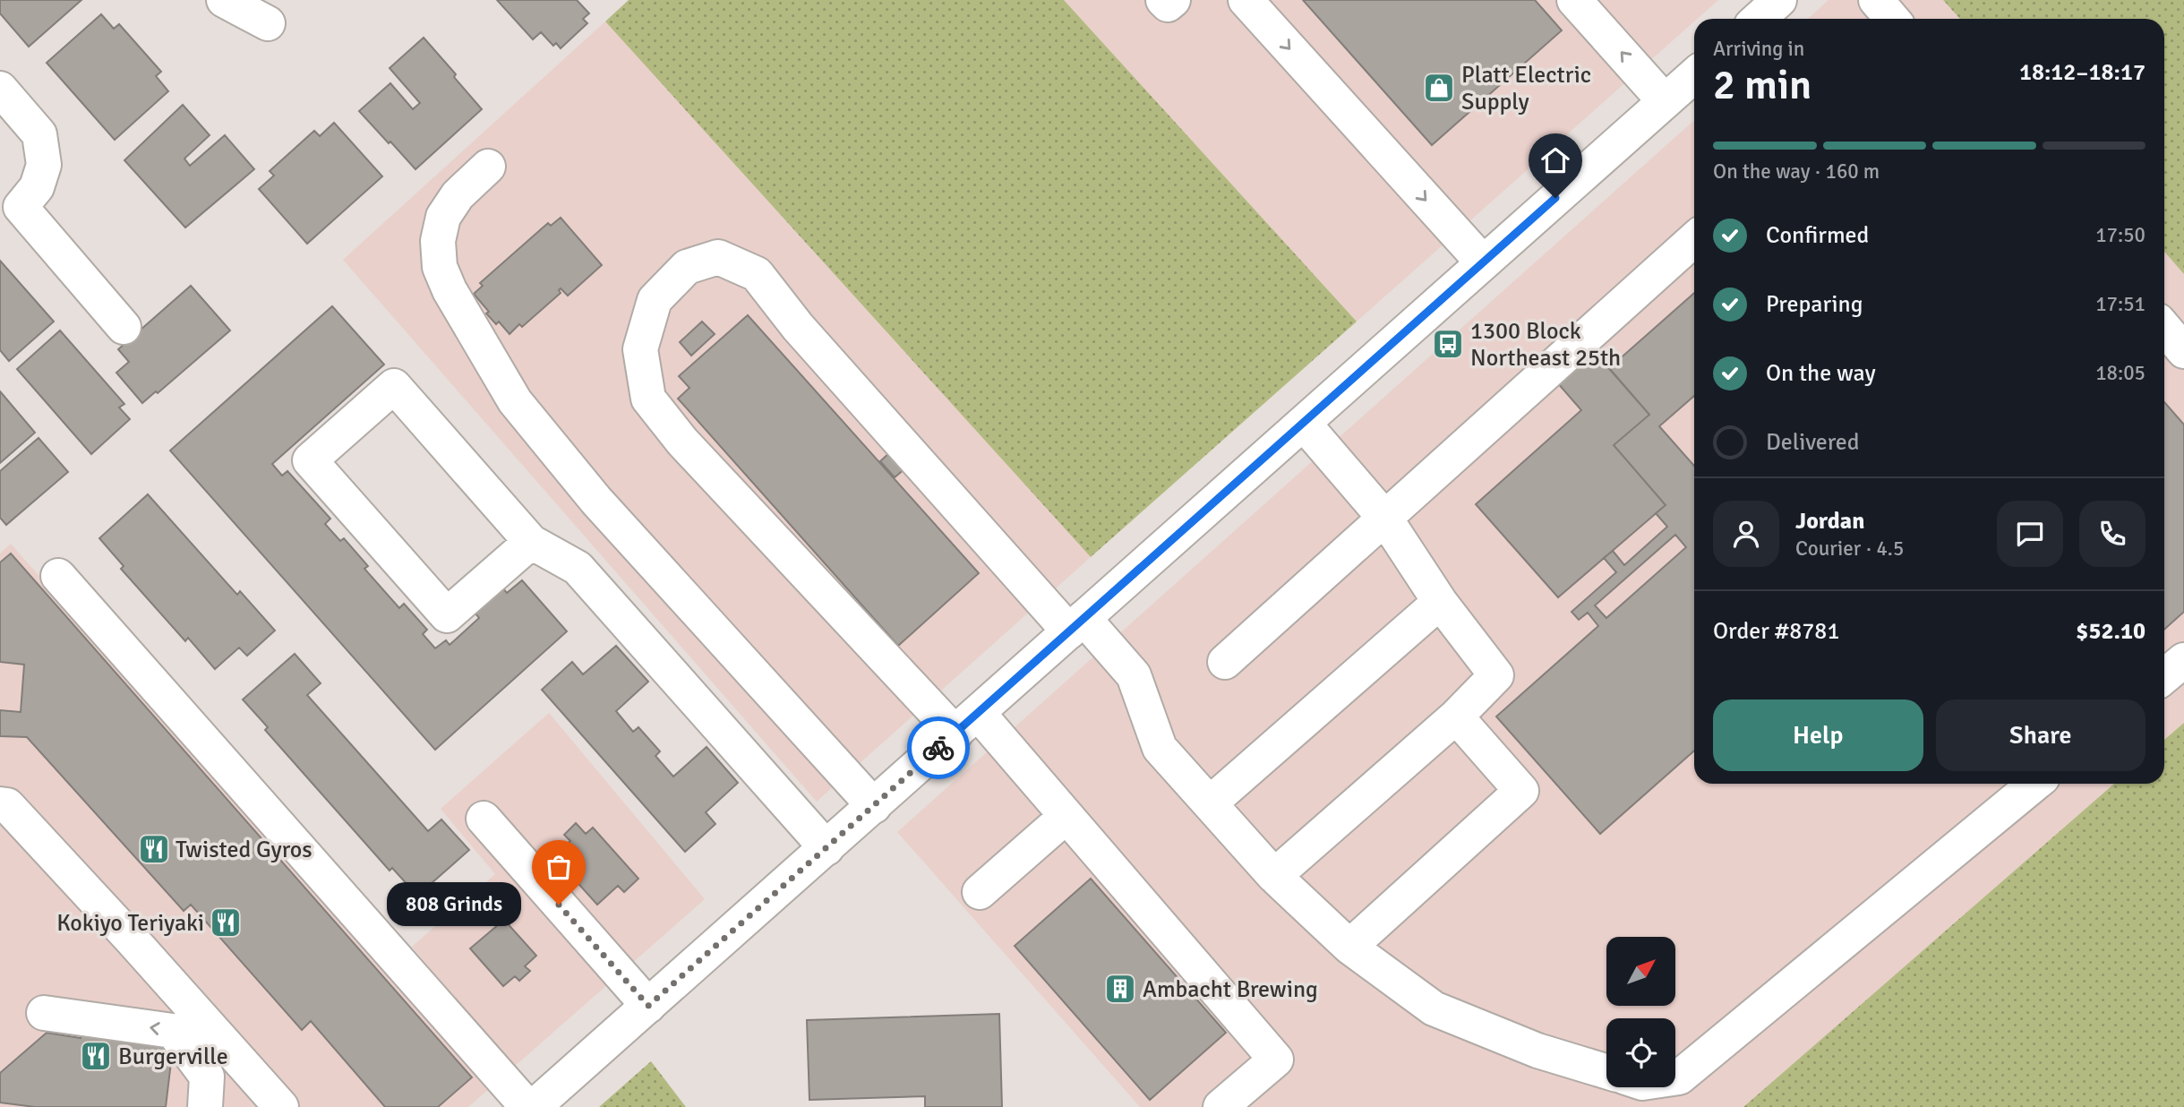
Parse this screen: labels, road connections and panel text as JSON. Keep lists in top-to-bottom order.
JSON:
{
  "places": {
    "shop": ["Platt Electric Supply"],
    "bus stop": ["1300 Block Northeast 25th"],
    "restaurant": ["Twisted Gyros", "Kokiyo Teriyaki", "Burgerville"],
    "other": ["808 Grinds"],
    "building": ["Ambacht Brewing"]
  },
  "north": "top right",
  "page": {
    "heading": ["2 min", "Arriving in", "18:12–18:17"],
    "panel": [
      "Jordan",
      "Courier · 4.5",
      "Order #8781",
      "$52.10"
    ],
    "bar": "On the way · 160 m",
    "list": [
      ["Confirmed", "17:50"],
      ["Preparing", "17:51"],
      ["On the way", "18:05"],
      "Delivered"
    ],
    "buttons": ["Help", "Share"],
    "bubble": "808 Grinds"
  }
}
